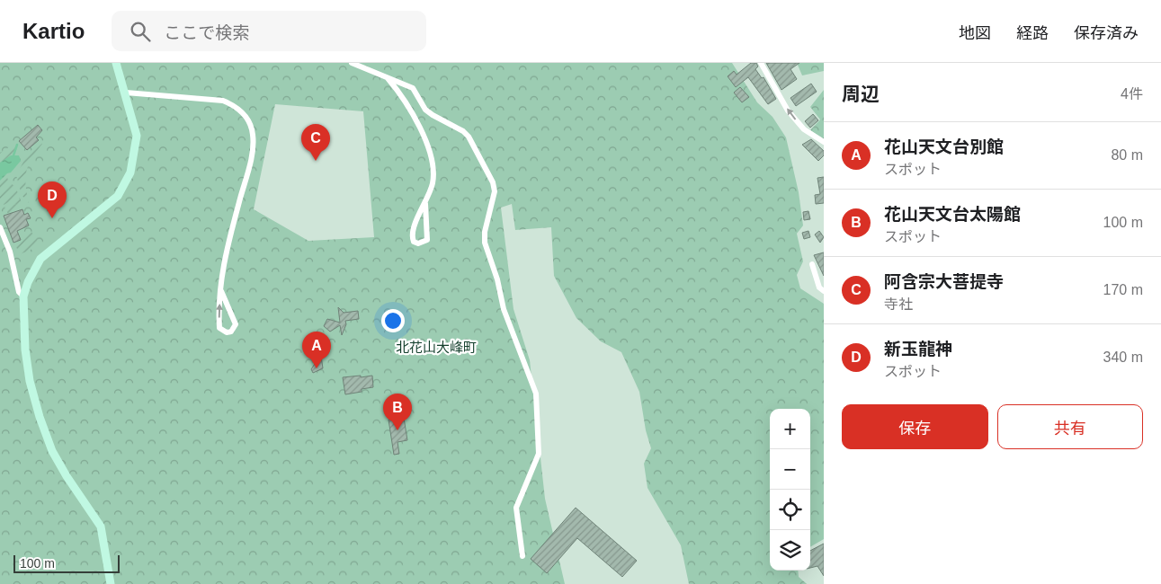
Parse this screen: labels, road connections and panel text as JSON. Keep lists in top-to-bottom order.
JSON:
{
  "districts": ["北花山大峰町"],
  "scale_bar": "100 m",
  "page": {
    "header": "Kartio",
    "search": "ここで検索",
    "nav": ["地図", "経路", "保存済み"],
    "heading": ["周辺", "4件"],
    "list": [
      {
        "mark": "A",
        "name": "花山天文台別館",
        "note": "スポット",
        "value": "80 m"
      },
      {
        "mark": "B",
        "name": "花山天文台太陽館",
        "note": "スポット",
        "value": "100 m"
      },
      {
        "mark": "C",
        "name": "阿含宗大菩提寺",
        "note": "寺社",
        "value": "170 m"
      },
      {
        "mark": "D",
        "name": "新玉龍神",
        "note": "スポット",
        "value": "340 m"
      }
    ],
    "pins": [
      "C",
      "D",
      "A",
      "B"
    ],
    "buttons": ["保存", "共有"],
    "map_buttons": ["+", "−"],
    "scale": "100 m"
  }
}
